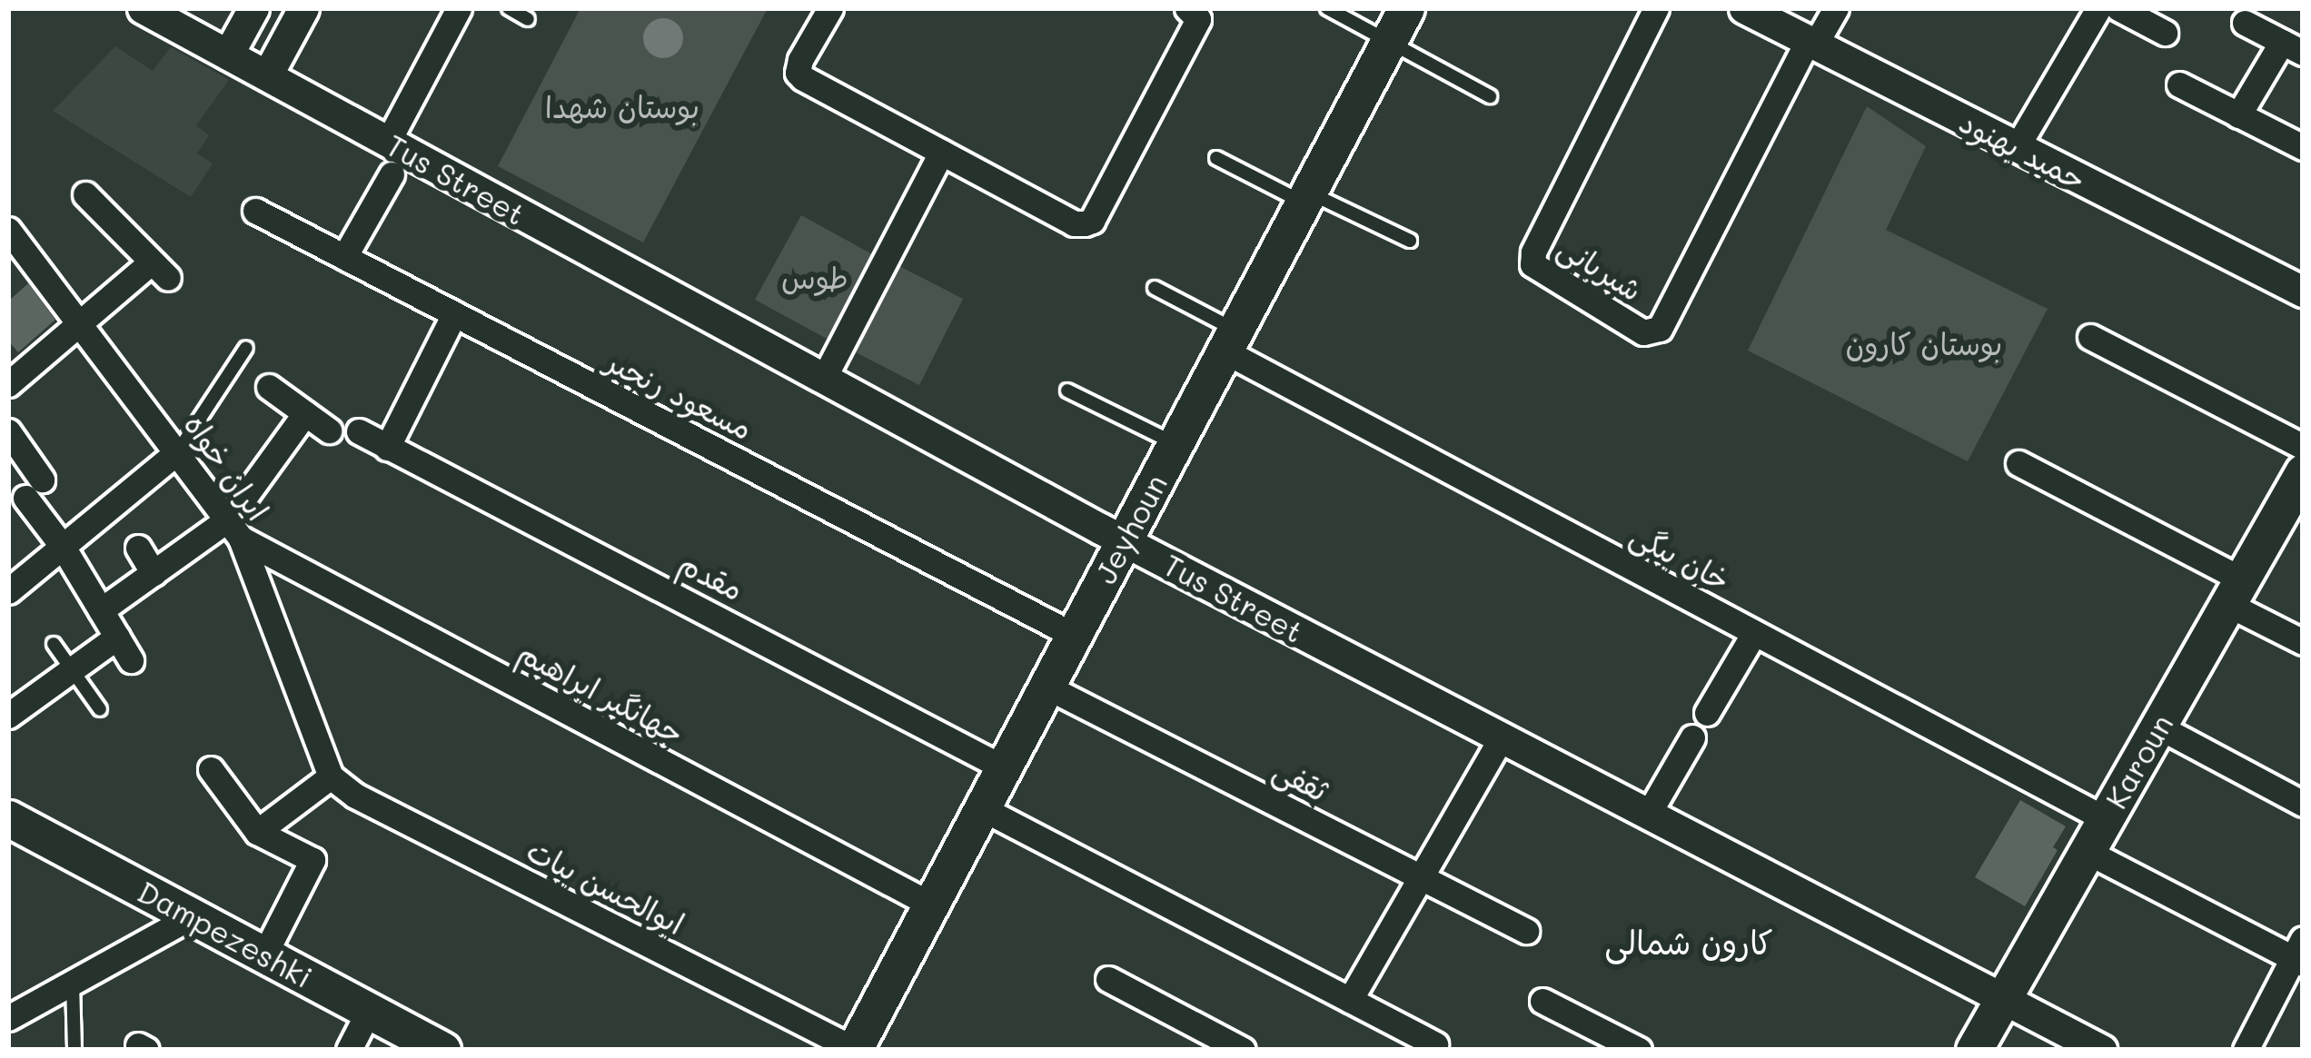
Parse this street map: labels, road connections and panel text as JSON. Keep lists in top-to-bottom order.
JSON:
{
  "streets": {
    "main road": ["Jeyhoun", "Karoun", "Dampezeshki"],
    "street": [
      "حمید بهنود",
      "Tus Street",
      "شیربانی",
      "مسعود رنجبر",
      "ایران خواه",
      "خان بیگی",
      "مقدم",
      "جهانگیر ابراهیم",
      "ثقفی",
      "ابوالحسن بیات"
    ]
  },
  "crossings": [
    ["حمید بهنود", "شیربانی"],
    ["Tus Street", "Jeyhoun"],
    ["Tus Street", "Karoun"],
    ["مسعود رنجبر", "Jeyhoun"],
    ["ایران خواه", "جهانگیر ابراهیم"],
    ["ایران خواه", "ابوالحسن بیات"],
    ["Jeyhoun", "خان بیگی"],
    ["Jeyhoun", "مقدم"],
    ["Jeyhoun", "جهانگیر ابراهیم"],
    ["Jeyhoun", "ثقفی"],
    ["Jeyhoun", "ابوالحسن بیات"],
    ["خان بیگی", "Karoun"]
  ],
  "districts": ["کارون شمالی"],
  "parks": ["بوستان شهدا", "طوس", "بوستان کارون"]
}
